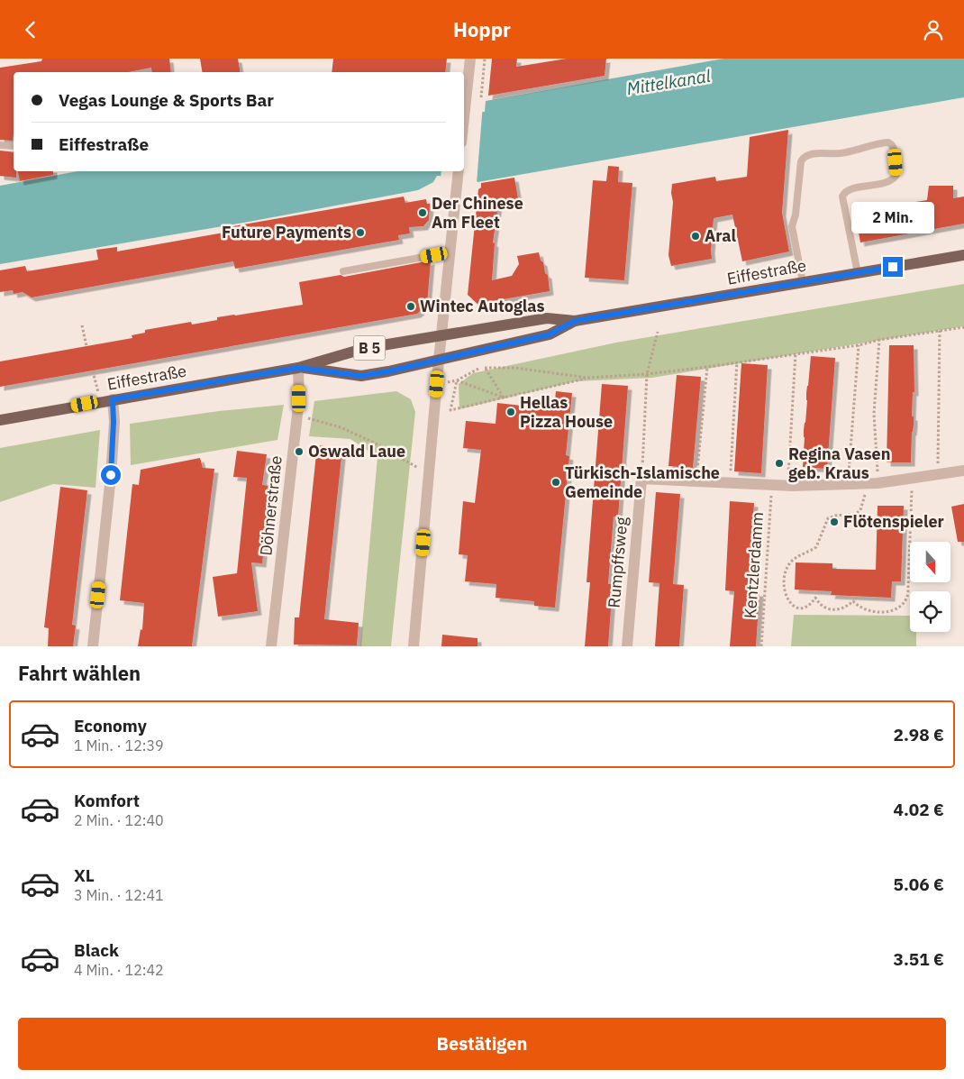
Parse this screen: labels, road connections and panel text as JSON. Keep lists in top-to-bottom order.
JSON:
{
  "streets": {
    "main road": ["Eiffestraße", "B 5"],
    "street": ["Döhnerstraße", "Rumpffsweg"],
    "path": ["Kentzlerdamm"]
  },
  "crossings": [
    ["Eiffestraße", "Döhnerstraße"]
  ],
  "water": ["Mittelkanal"],
  "places": [
    "Der Chinese Am Fleet",
    "Future Payments",
    "Aral",
    "Wintec Autoglas",
    "Hellas Pizza House",
    "Oswald Laue",
    "Regina Vasen geb. Kraus",
    "Türkisch-Islamische Gemeinde",
    "Flötenspieler"
  ],
  "north": "bottom",
  "page": {
    "header": "Hoppr",
    "banner": ["Vegas Lounge & Sports Bar", "Eiffestraße"],
    "bubble": "2 Min.",
    "heading": "Fahrt wählen",
    "list": [
      {
        "name": "Economy",
        "note": "1 Min. · 12:39",
        "value": "2.98 €"
      },
      {
        "name": "Komfort",
        "note": "2 Min. · 12:40",
        "value": "4.02 €"
      },
      {
        "name": "XL",
        "note": "3 Min. · 12:41",
        "value": "5.06 €"
      },
      {
        "name": "Black",
        "note": "4 Min. · 12:42",
        "value": "3.51 €"
      }
    ],
    "buttons": "Bestätigen"
  }
}
